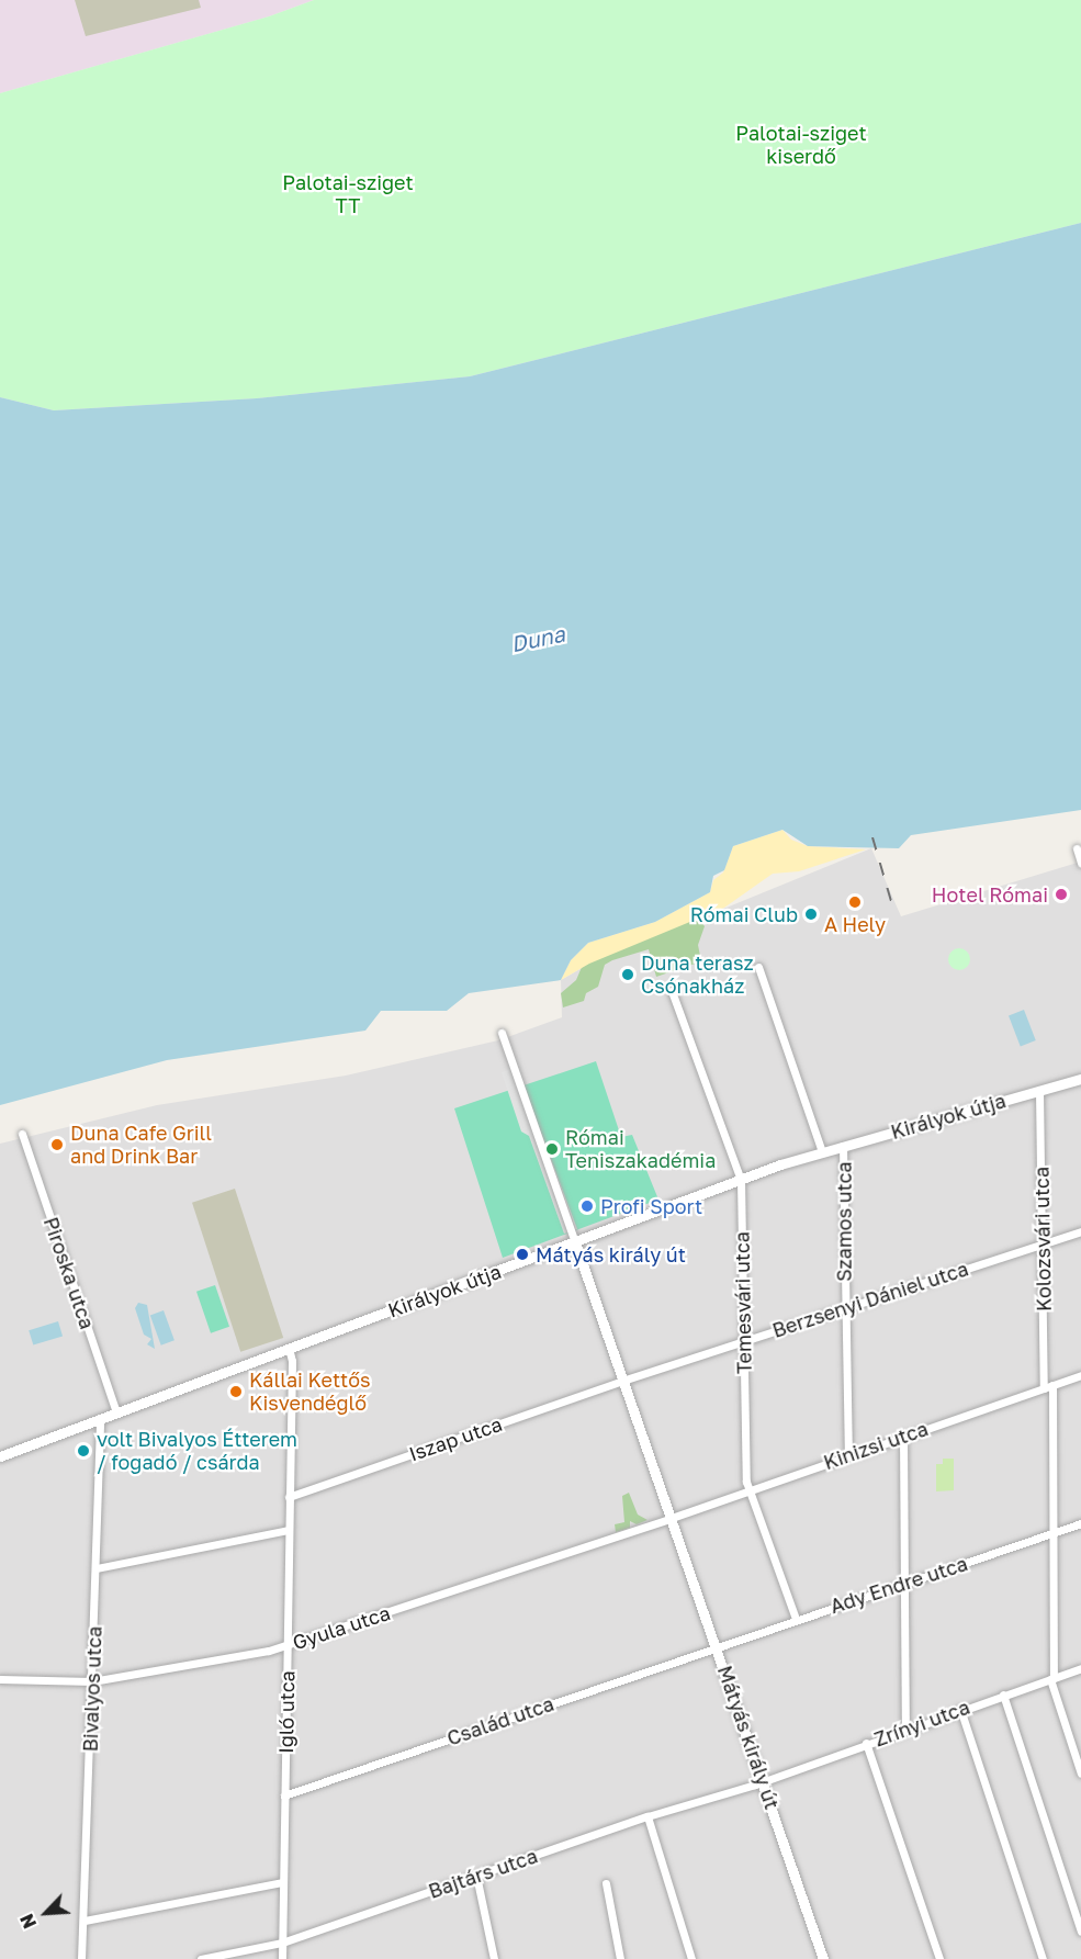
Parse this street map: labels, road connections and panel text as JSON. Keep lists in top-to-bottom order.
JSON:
{
  "streets": {
    "street": [
      "Királyok útja",
      "Szamos utca",
      "Kolozsvári utca",
      "Piroska utca",
      "Berzsenyi Dániel utca",
      "Temesvári utca",
      "Iszap utca",
      "Kinizsi utca",
      "Ady Endre utca",
      "Gyula utca",
      "Bivalyos utca",
      "Igló utca",
      "Család utca",
      "Zrínyi utca",
      "Mátyás király út",
      "Bajtárs utca"
    ]
  },
  "crossings": [
    ["Királyok útja", "Szamos utca"],
    ["Királyok útja", "Kolozsvári utca"],
    ["Királyok útja", "Piroska utca"],
    ["Királyok útja", "Temesvári utca"],
    ["Királyok útja", "Bivalyos utca"],
    ["Királyok útja", "Igló utca"],
    ["Királyok útja", "Mátyás király út"],
    ["Szamos utca", "Berzsenyi Dániel utca"],
    ["Szamos utca", "Kinizsi utca"],
    ["Kolozsvári utca", "Berzsenyi Dániel utca"],
    ["Kolozsvári utca", "Kinizsi utca"],
    ["Berzsenyi Dániel utca", "Temesvári utca"],
    ["Berzsenyi Dániel utca", "Iszap utca"],
    ["Berzsenyi Dániel utca", "Mátyás király út"],
    ["Temesvári utca", "Kinizsi utca"],
    ["Temesvári utca", "Ady Endre utca"],
    ["Iszap utca", "Igló utca"],
    ["Iszap utca", "Mátyás király út"],
    ["Kinizsi utca", "Gyula utca"],
    ["Kinizsi utca", "Mátyás király út"],
    ["Ady Endre utca", "Család utca"],
    ["Ady Endre utca", "Mátyás király út"],
    ["Gyula utca", "Bivalyos utca"],
    ["Gyula utca", "Igló utca"],
    ["Gyula utca", "Mátyás király út"],
    ["Igló utca", "Család utca"],
    ["Igló utca", "Bajtárs utca"],
    ["Család utca", "Mátyás király út"],
    ["Zrínyi utca", "Mátyás király út"],
    ["Zrínyi utca", "Bajtárs utca"],
    ["Mátyás király út", "Bajtárs utca"]
  ],
  "water": ["Duna"],
  "parks": ["Palotai-sziget kiserdő", "Palotai-sziget TT"],
  "places": [
    "Hotel Római",
    "A Hely",
    "Római Club",
    "Duna terasz Csónakház",
    "Duna Cafe Grill and Drink Bar",
    "Római Teniszakadémia",
    "Profi Sport",
    "Mátyás király út",
    "Kállai Kettős Kisvendéglő",
    "volt Bivalyos Étterem / fogadó / csárda"
  ],
  "north": "bottom left"
}
